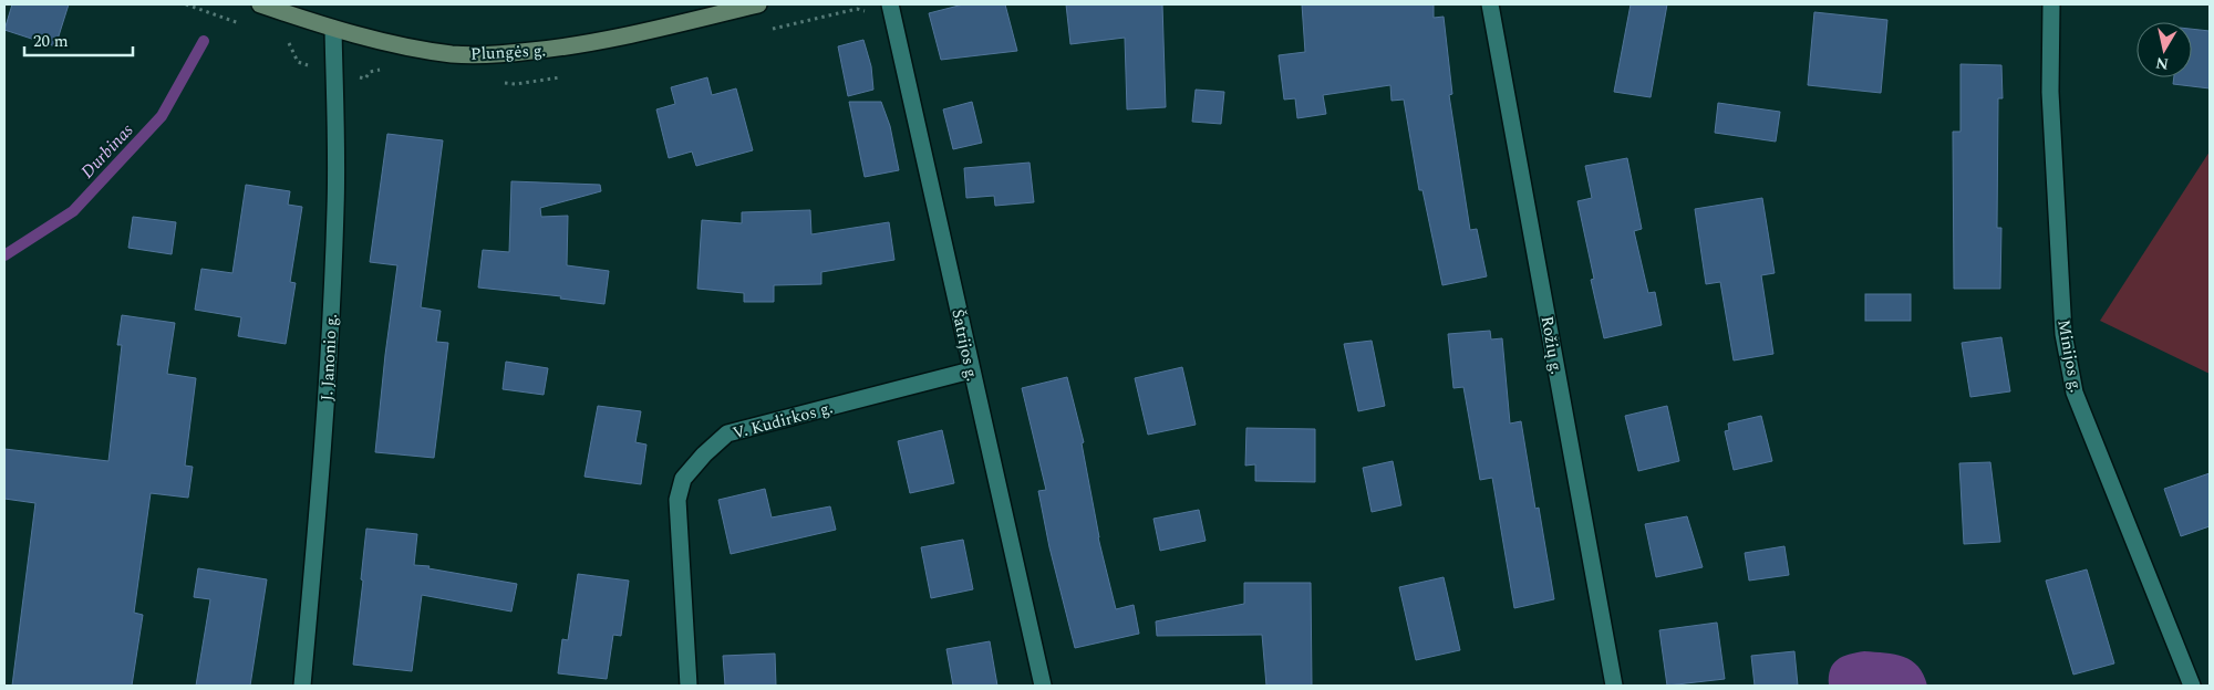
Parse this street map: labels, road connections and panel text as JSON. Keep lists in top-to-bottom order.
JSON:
{
  "streets": {
    "main road": ["Plungės g."],
    "street": [
      "Šatrijos g.",
      "Rožių g.",
      "Minijos g.",
      "J. Janonio g.",
      "V. Kudirkos g."
    ]
  },
  "crossings": [
    ["Plungės g.", "J. Janonio g."],
    ["Šatrijos g.", "V. Kudirkos g."]
  ],
  "water": ["Durbinas"],
  "scale_bar": "20 m",
  "north": "bottom"
}
